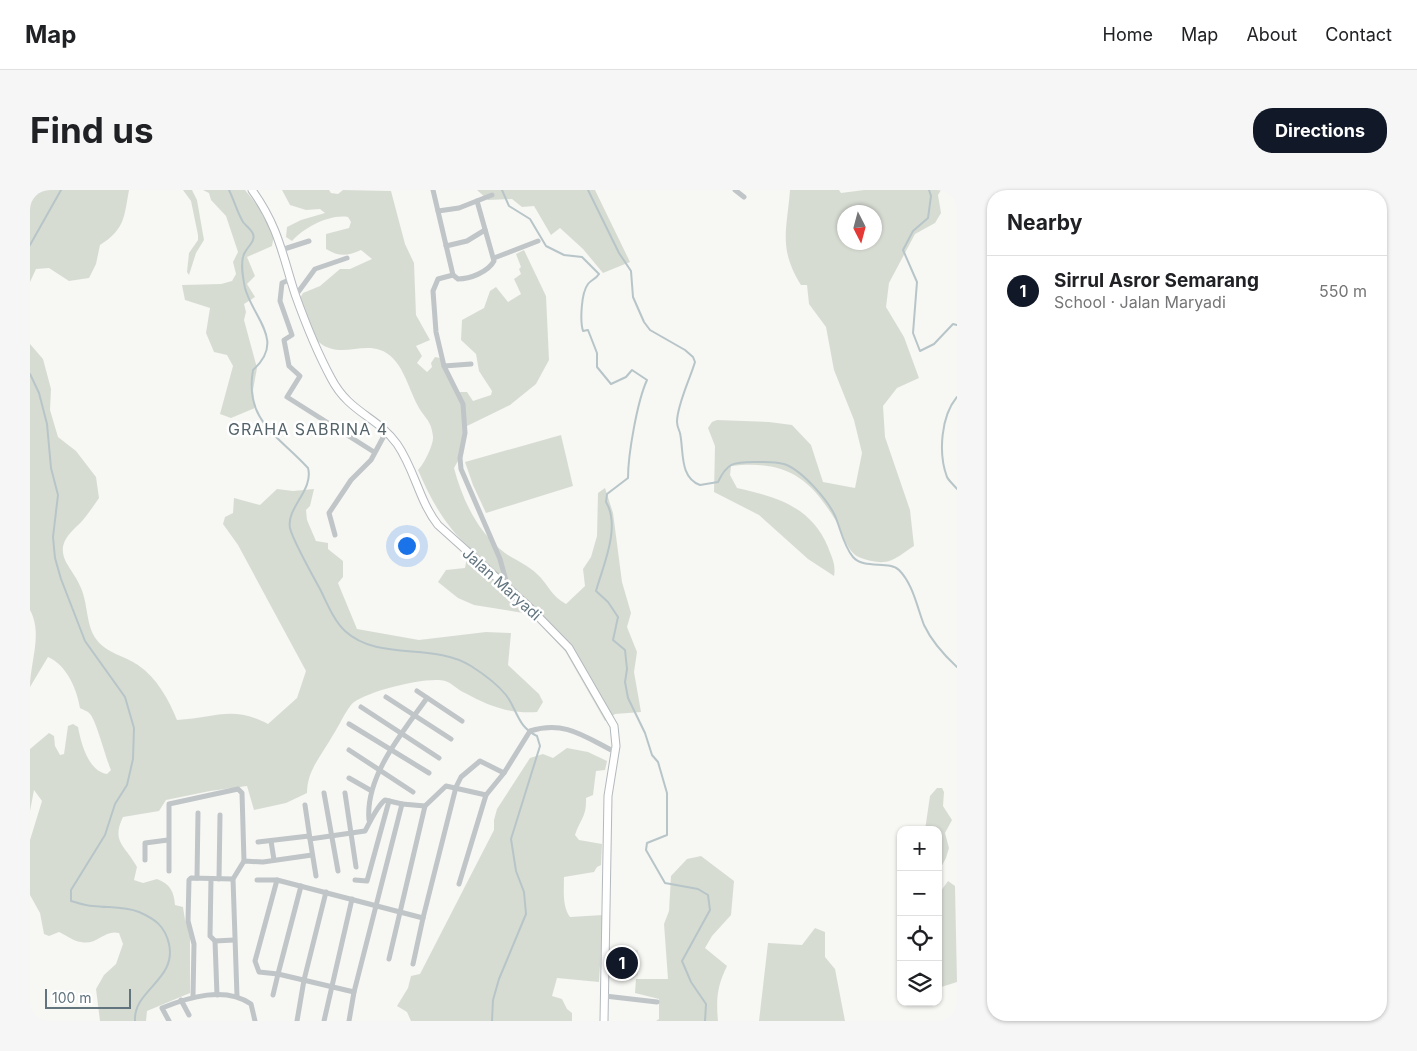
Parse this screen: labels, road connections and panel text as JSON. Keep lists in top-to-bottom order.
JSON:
{
  "streets": {
    "street": ["Jalan Maryadi"]
  },
  "districts": ["GRAHA SABRINA 4"],
  "scale_bar": "100 m",
  "north": "bottom",
  "page": {
    "header": "Map",
    "nav": [
      "Home",
      "Map",
      "About",
      "Contact"
    ],
    "buttons": "Directions",
    "title": "Find us",
    "heading": "Nearby",
    "list": [
      {
        "mark": "1",
        "name": "Sirrul Asror Semarang",
        "note": "School · Jalan Maryadi",
        "value": "550 m"
      }
    ],
    "map_buttons": ["+", "−"],
    "pins": "1",
    "scale": "100 m"
  }
}
